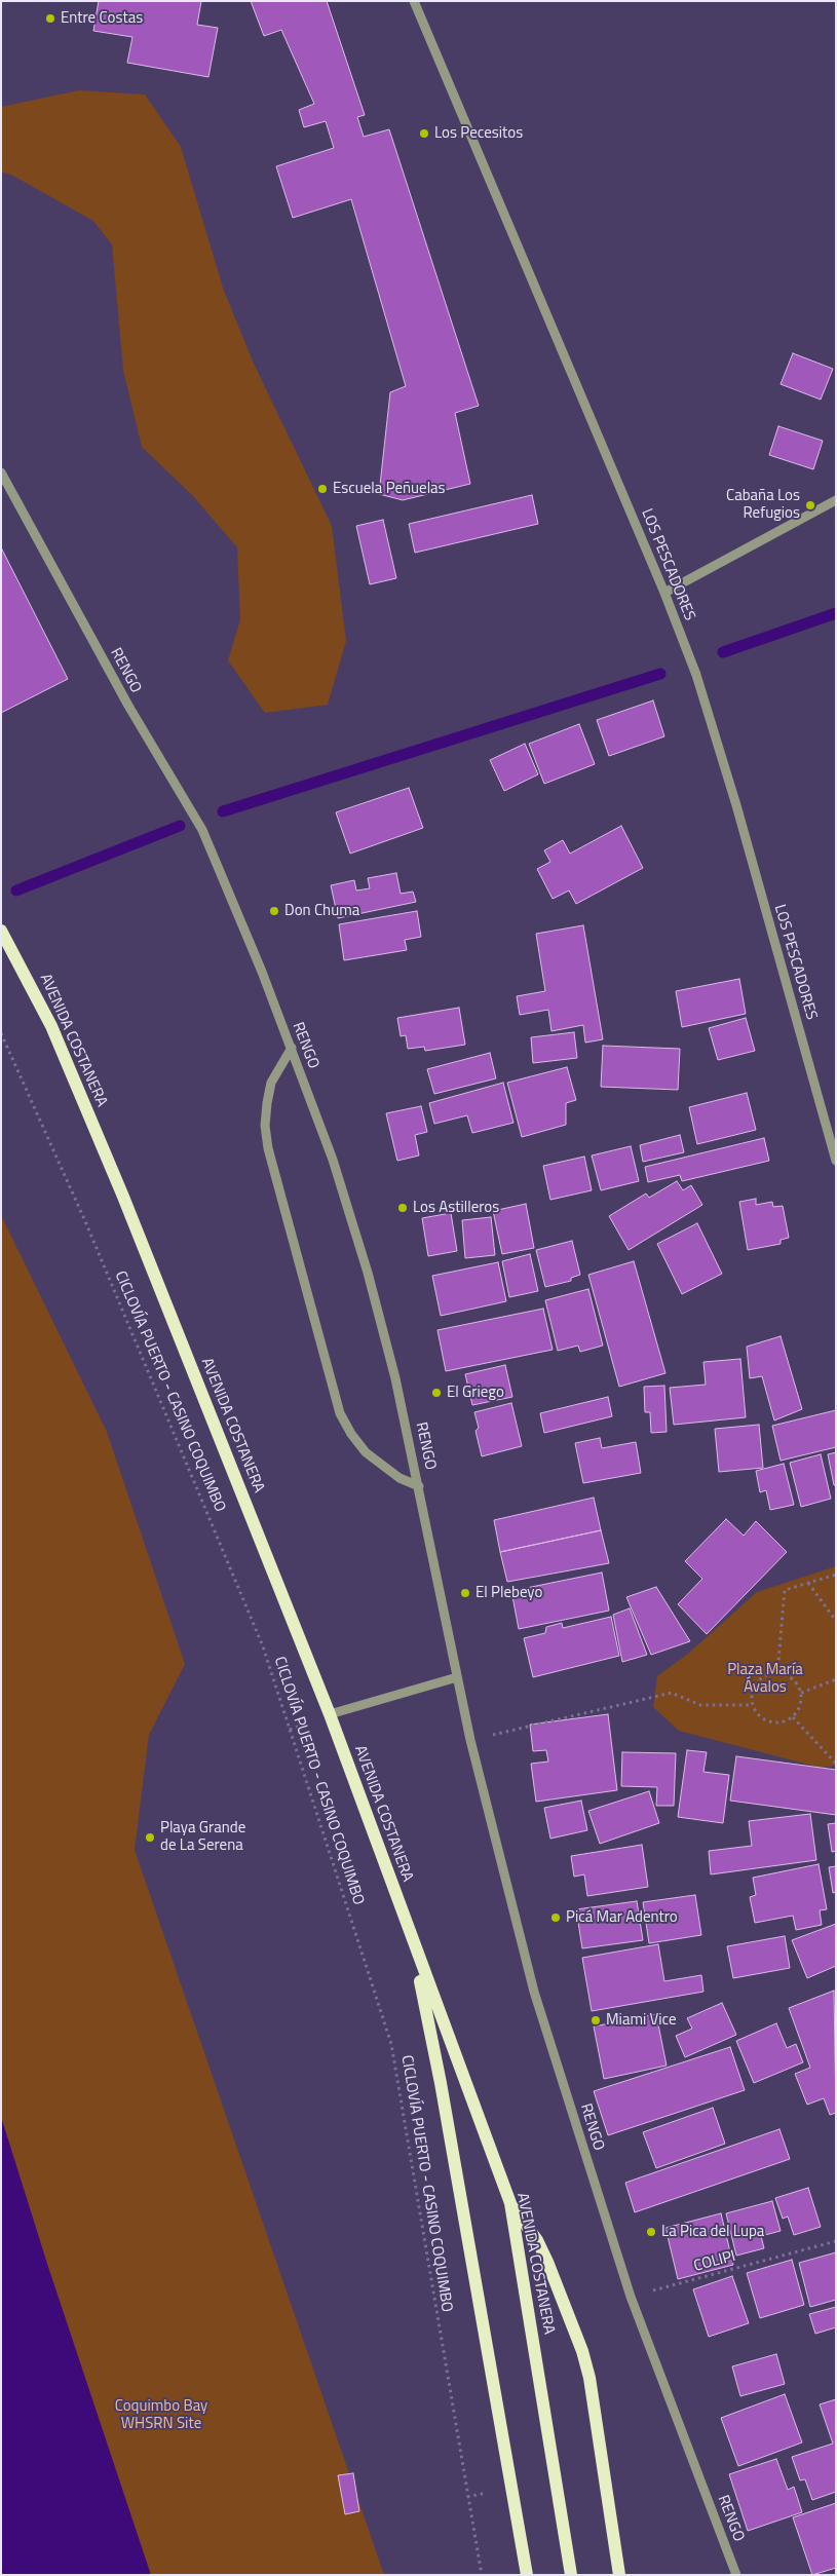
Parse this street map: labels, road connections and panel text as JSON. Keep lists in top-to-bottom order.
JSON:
{
  "streets": {
    "main road": ["AVENIDA COSTANERA"],
    "street": ["LOS PESCADORES", "RENGO"],
    "path": ["CICLOVÍA PUERTO - CASINO COQUIMBO", "COLIPI"]
  },
  "crossings": [
    ["RENGO", "COLIPI"]
  ],
  "parks": ["Plaza María Ávalos", "Coquimbo Bay WHSRN Site"],
  "places": [
    "Entre Costas",
    "Los Pecesitos",
    "Escuela Peñuelas",
    "Cabaña Los Refugios",
    "Don Chuma",
    "Los Astilleros",
    "El Griego",
    "El Plebeyo",
    "Playa Grande de La Serena",
    "Picá Mar Adentro",
    "Miami Vice",
    "La Pica del Lupa"
  ]
}
